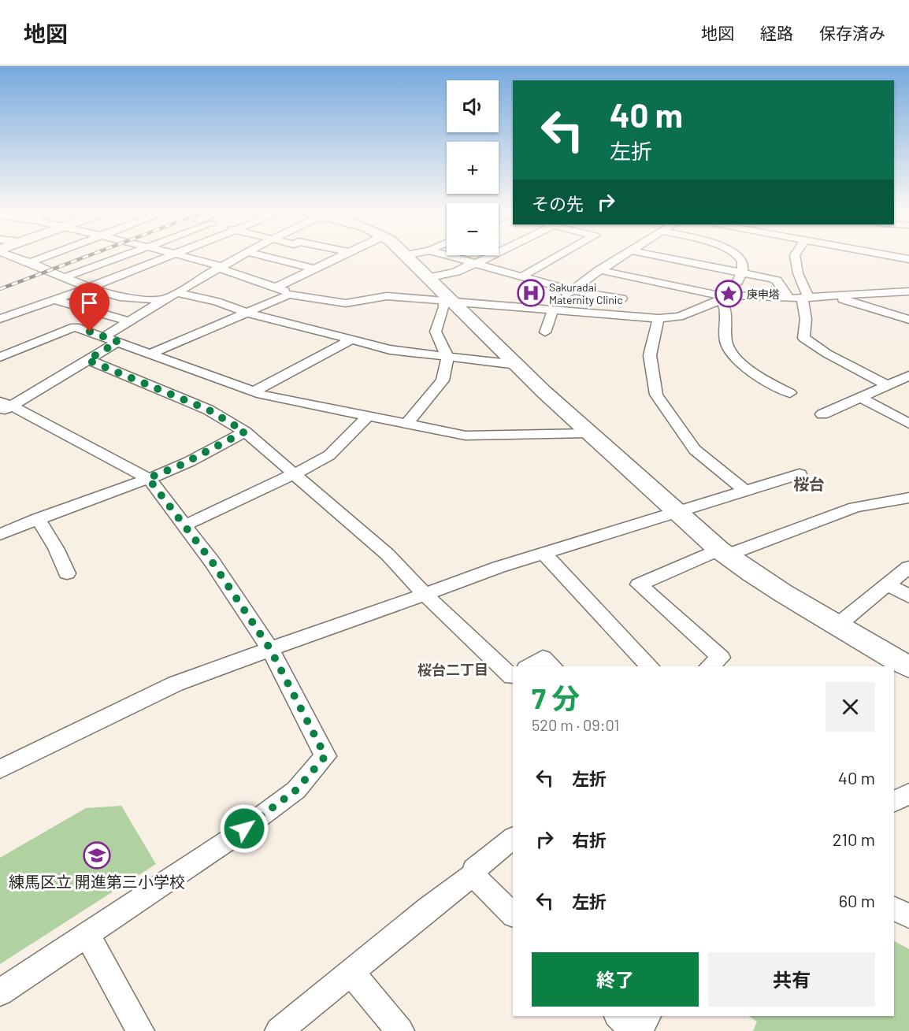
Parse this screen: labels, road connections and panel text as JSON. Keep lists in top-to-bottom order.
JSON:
{
  "districts": ["桜台", "桜台二丁目"],
  "places": {
    "hospital": ["Sakuradai Maternity Clinic"],
    "place": ["庚申塔"],
    "school or university": ["練馬区立 開進第三小学校"]
  },
  "page": {
    "header": "地図",
    "nav": ["地図", "経路", "保存済み"],
    "map_buttons": ["+", "−"],
    "turn": ["40 m", "左折"],
    "then": "その先",
    "heading": ["7 分", "520 m · 09:01"],
    "list": [
      {
        "name": "左折",
        "value": "40 m"
      },
      {
        "name": "右折",
        "value": "210 m"
      },
      {
        "name": "左折",
        "value": "60 m"
      }
    ],
    "buttons": ["終了", "共有"]
  }
}
